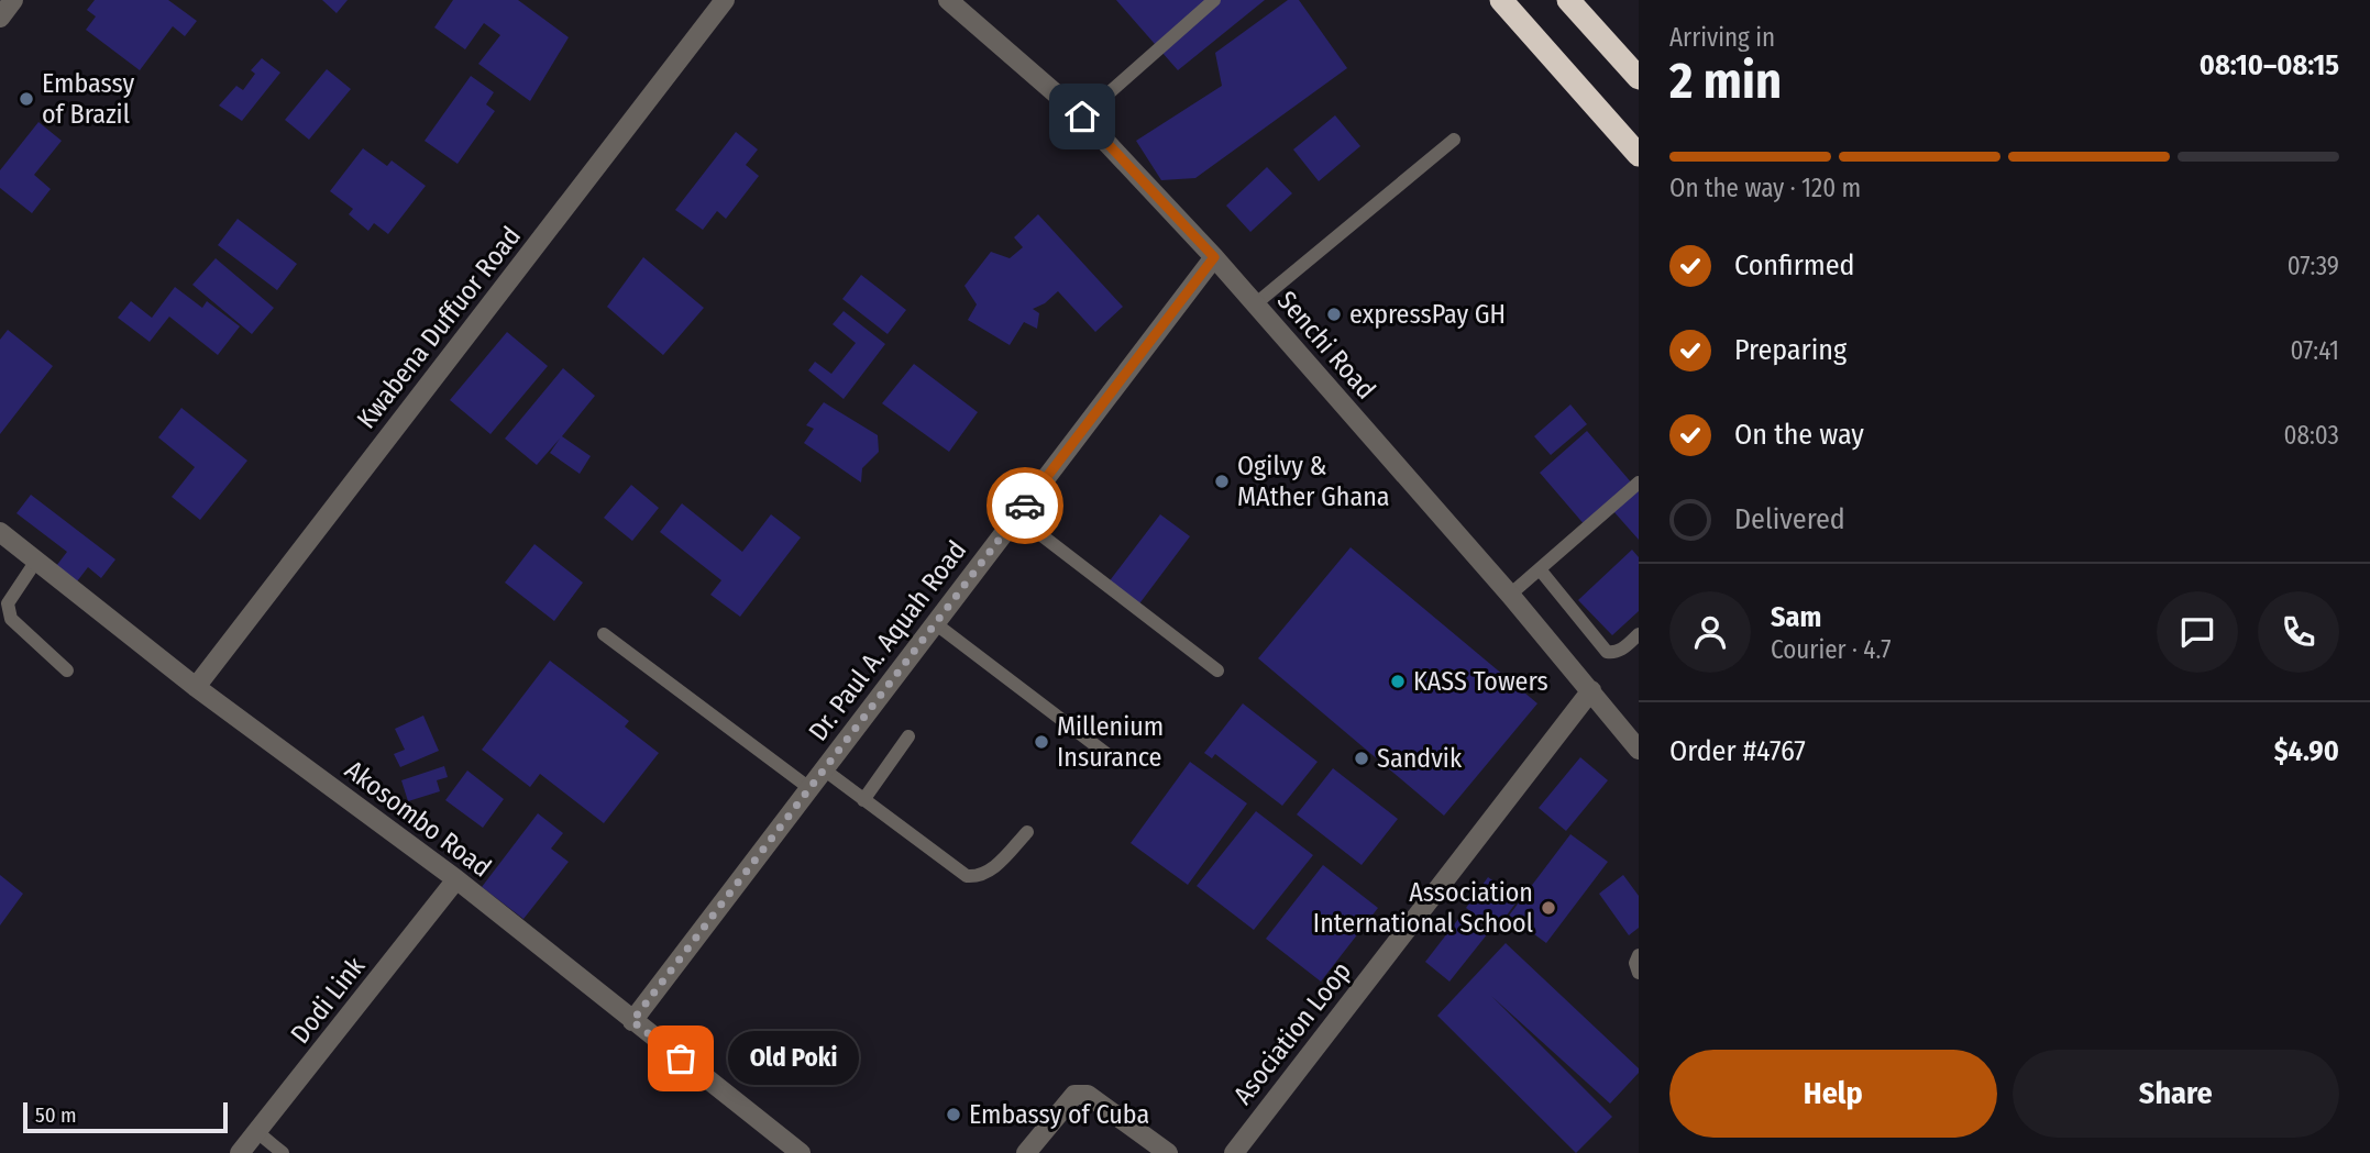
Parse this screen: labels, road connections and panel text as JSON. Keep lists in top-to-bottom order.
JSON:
{
  "streets": {
    "street": [
      "Kwabena Duffuor Road",
      "Senchi Road",
      "Dr. Paul A. Aquah Road",
      "Akosombo Road",
      "Dodi Link",
      "Asociation Loop"
    ]
  },
  "crossings": [
    ["Kwabena Duffuor Road", "Akosombo Road"],
    ["Senchi Road", "Dr. Paul A. Aquah Road"],
    ["Senchi Road", "Asociation Loop"],
    ["Dr. Paul A. Aquah Road", "Akosombo Road"],
    ["Akosombo Road", "Dodi Link"]
  ],
  "places": [
    "Embassy of Brazil",
    "expressPay GH",
    "Ogilvy & MAther Ghana",
    "KASS Towers",
    "Millenium Insurance",
    "Sandvik",
    "Association International School",
    "Old Poki",
    "Embassy of Cuba"
  ],
  "scale_bar": "50 m",
  "page": {
    "heading": ["2 min", "Arriving in", "08:10–08:15"],
    "panel": [
      "Sam",
      "Courier · 4.7",
      "Order #4767",
      "$4.90"
    ],
    "bar": "On the way · 120 m",
    "list": [
      ["Confirmed", "07:39"],
      ["Preparing", "07:41"],
      ["On the way", "08:03"],
      "Delivered"
    ],
    "bubble": "Old Poki",
    "buttons": ["Help", "Share"],
    "scale": "50 m"
  }
}
